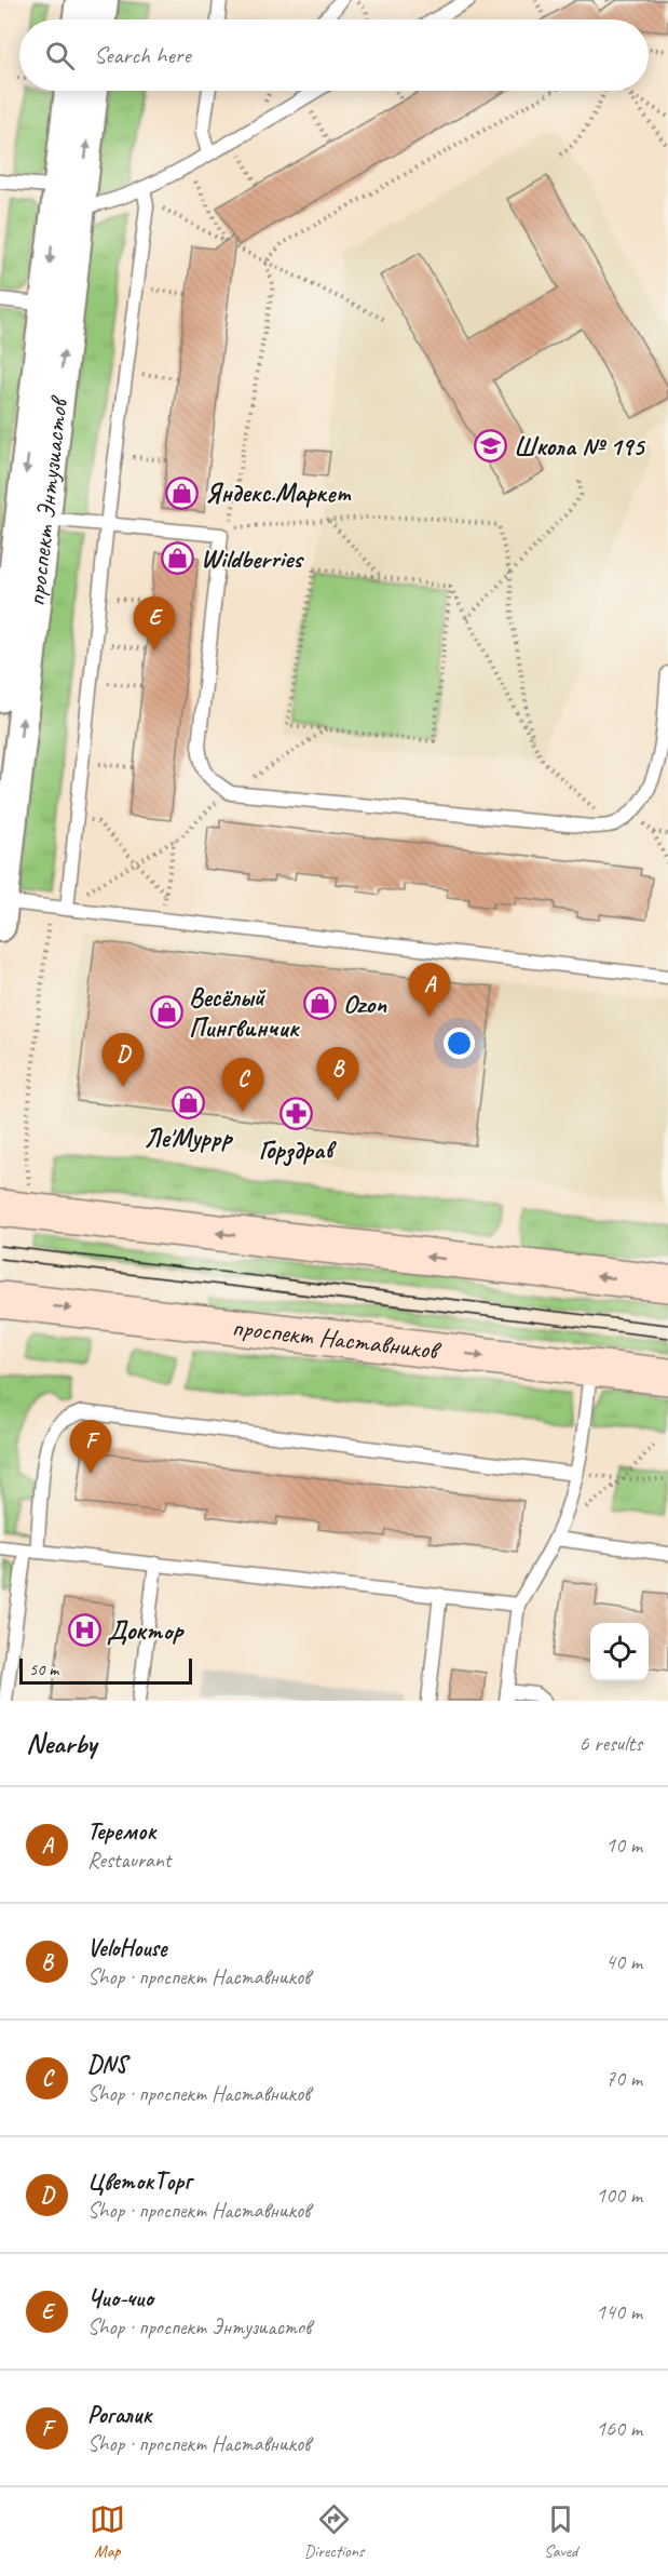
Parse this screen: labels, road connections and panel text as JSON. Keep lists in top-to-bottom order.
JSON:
{
  "streets": {
    "main road": ["проспект Наставников"],
    "street": ["проспект Энтузиастов"]
  },
  "places": {
    "school or university": ["Школа № 195"],
    "shop": [
      "Яндекс.Маркет",
      "Wildberries",
      "Ozon",
      "Весёлый Пингвинчик",
      "Ле'Муррр"
    ],
    "pharmacy": ["Горздрав"],
    "hospital": ["Доктор"]
  },
  "scale_bar": "50 m",
  "page": {
    "search": "Search here",
    "pins": [
      "E",
      "A",
      "D",
      "B",
      "C",
      "F"
    ],
    "scale": "50 m",
    "heading": ["Nearby", "6 results"],
    "list": [
      {
        "mark": "A",
        "name": "Теремок",
        "note": "Restaurant",
        "value": "10 m"
      },
      {
        "mark": "B",
        "name": "VeloHouse",
        "note": "Shop · проспект Наставников",
        "value": "40 m"
      },
      {
        "mark": "C",
        "name": "DNS",
        "note": "Shop · проспект Наставников",
        "value": "70 m"
      },
      {
        "mark": "D",
        "name": "ЦветокТорг",
        "note": "Shop · проспект Наставников",
        "value": "100 m"
      },
      {
        "mark": "E",
        "name": "Чио-чио",
        "note": "Shop · проспект Энтузиастов",
        "value": "140 m"
      },
      {
        "mark": "F",
        "name": "Рогалик",
        "note": "Shop · проспект Наставников",
        "value": "160 m"
      }
    ],
    "nav": ["Map", "Directions", "Saved"]
  }
}
